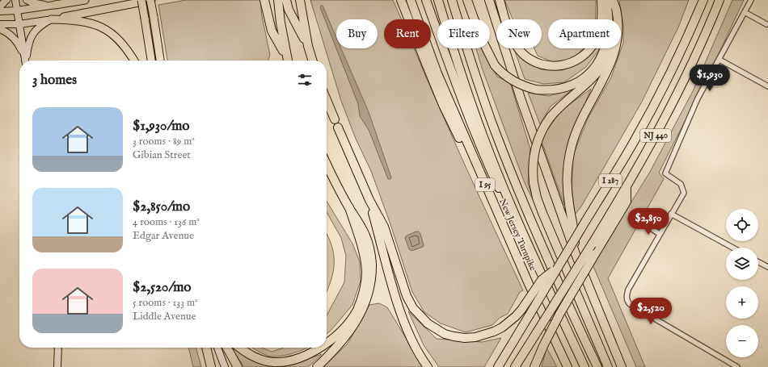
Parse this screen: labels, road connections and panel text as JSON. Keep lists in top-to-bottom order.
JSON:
{
  "streets": {
    "highway": [
      "NJ 440",
      "I 287",
      "I 95",
      "New Jersey Turnpike"
    ]
  },
  "page": {
    "chip": [
      "Buy",
      "Rent",
      "Filters",
      "New",
      "Apartment"
    ],
    "heading": "3 homes",
    "price": ["$1,930", "$2,850", "$2,520"],
    "list": [
      {
        "name": "$1,930/mo",
        "note": "3 rooms · 89 m² · Gibian Street"
      },
      {
        "name": "$2,850/mo",
        "note": "4 rooms · 136 m² · Edgar Avenue"
      },
      {
        "name": "$2,520/mo",
        "note": "5 rooms · 133 m² · Liddle Avenue"
      }
    ],
    "map_buttons": ["+", "−"]
  }
}
